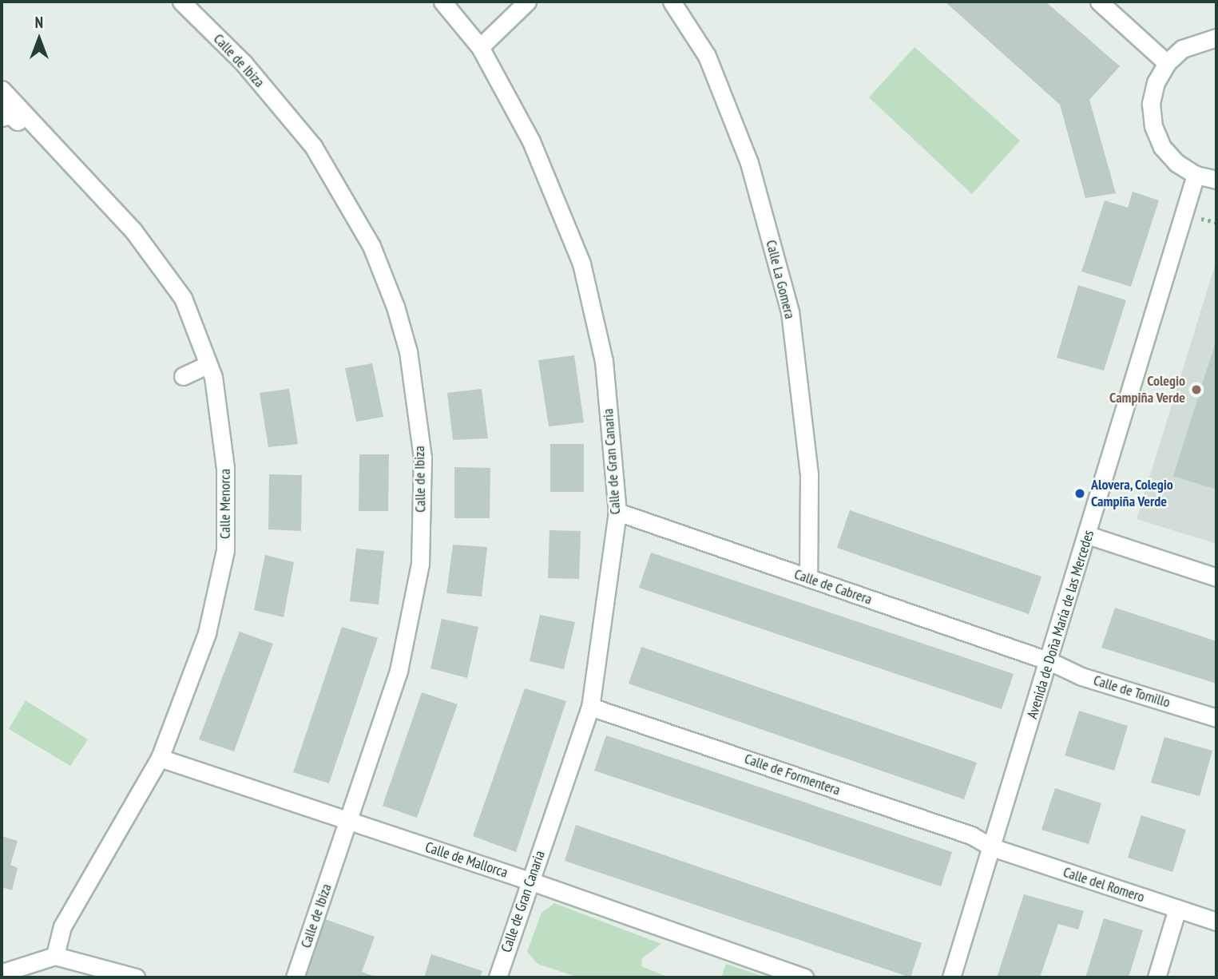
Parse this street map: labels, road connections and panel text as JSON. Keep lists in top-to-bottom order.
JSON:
{
  "streets": {
    "street": [
      "Calle de Ibiza",
      "Calle La Gomera",
      "Calle de Gran Canaria",
      "Calle Menorca",
      "Calle de Cabrera",
      "Avenida de Doña María de las Mercedes",
      "Calle de Tomillo",
      "Calle de Formentera",
      "Calle de Mallorca",
      "Calle del Romero"
    ]
  },
  "crossings": [
    ["Calle de Ibiza", "Calle de Mallorca"],
    ["Calle La Gomera", "Calle de Cabrera"],
    ["Calle de Gran Canaria", "Calle de Cabrera"],
    ["Calle de Gran Canaria", "Calle de Formentera"],
    ["Calle de Gran Canaria", "Calle de Mallorca"],
    ["Calle Menorca", "Calle de Mallorca"],
    ["Calle de Cabrera", "Avenida de Doña María de las Mercedes"],
    ["Calle de Cabrera", "Calle de Tomillo"],
    ["Avenida de Doña María de las Mercedes", "Calle de Tomillo"],
    ["Avenida de Doña María de las Mercedes", "Calle de Formentera"],
    ["Avenida de Doña María de las Mercedes", "Calle del Romero"],
    ["Calle de Formentera", "Calle del Romero"]
  ],
  "places": ["Colegio Campiña Verde", "Alovera, Colegio Campiña Verde"],
  "north": "top"
}
